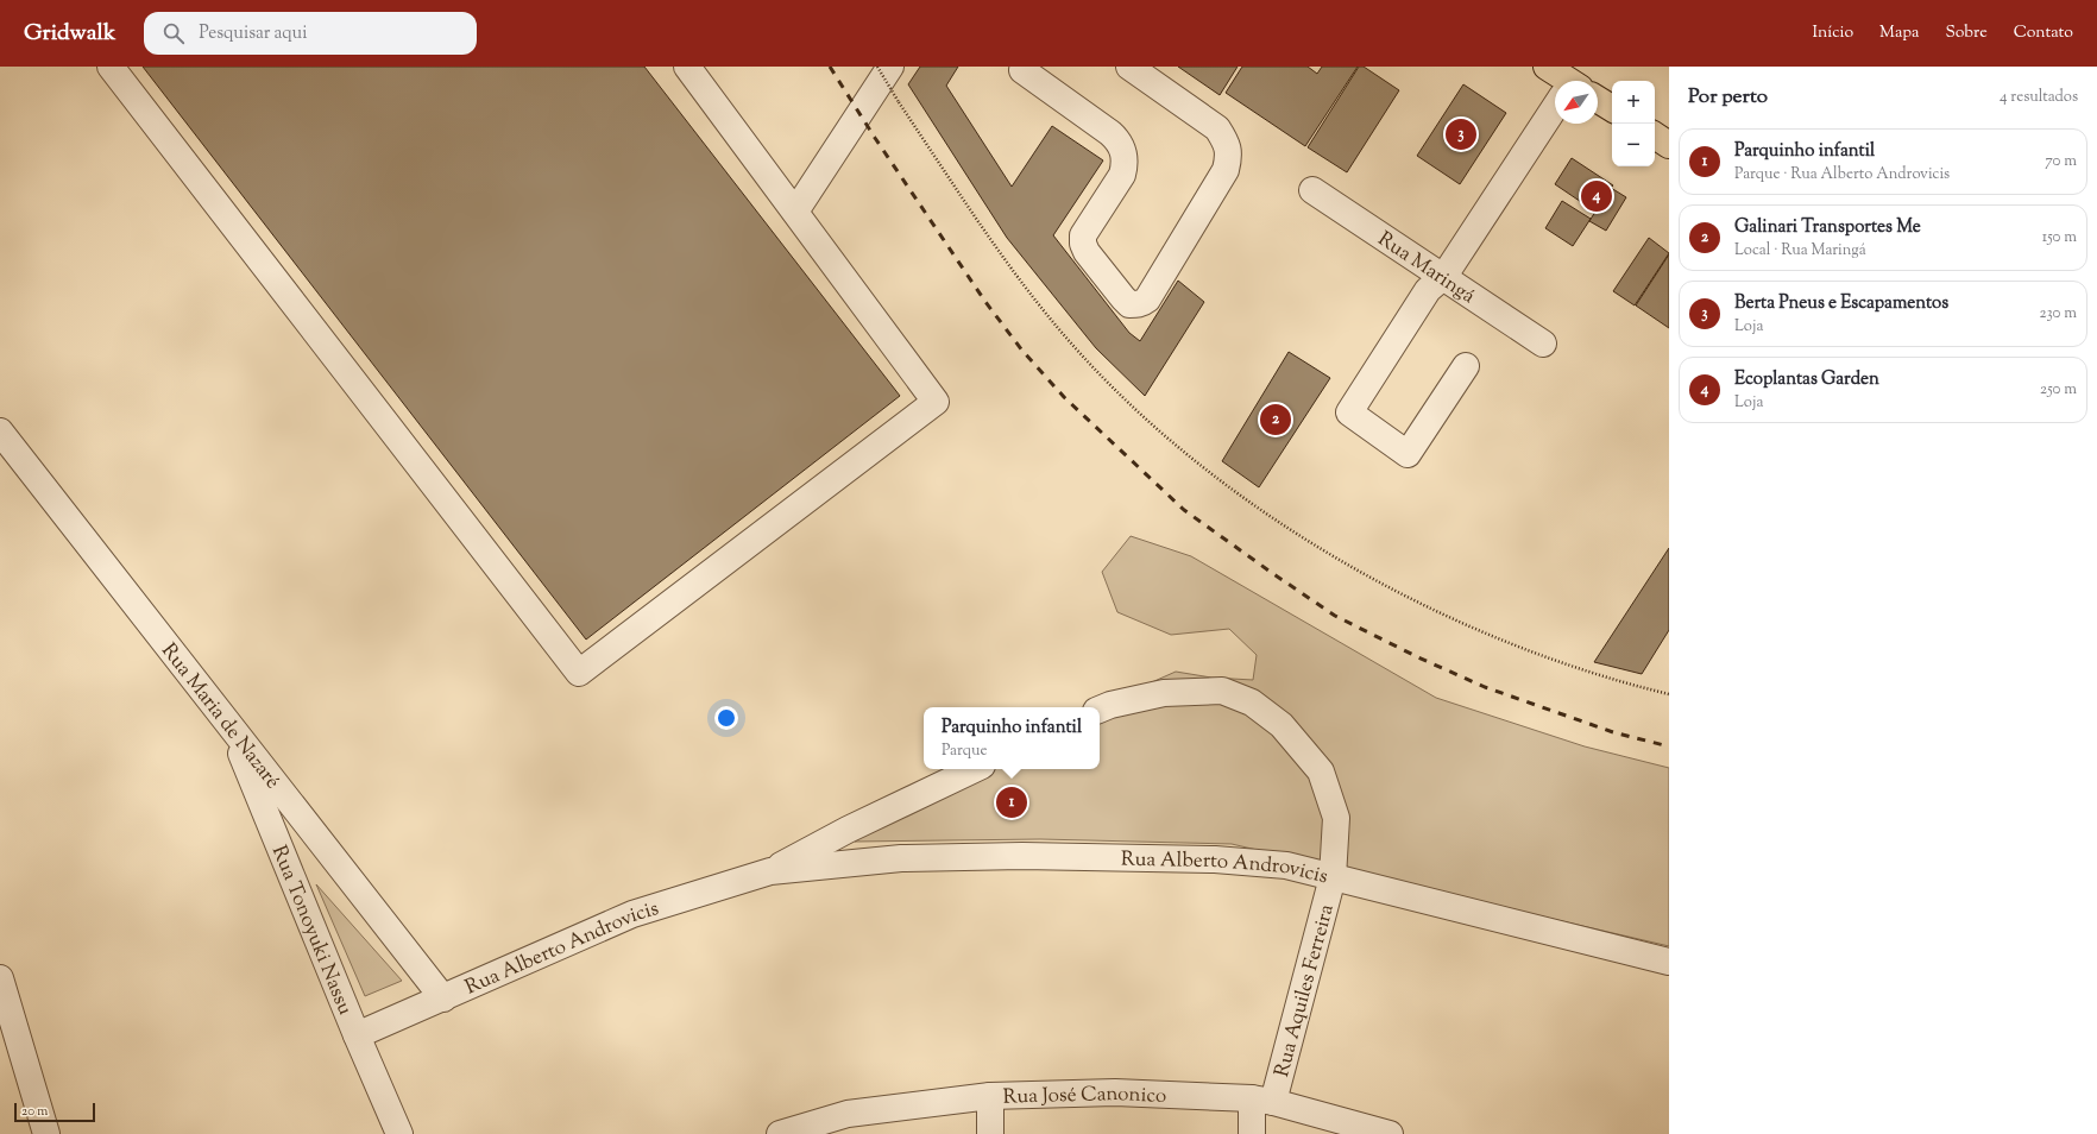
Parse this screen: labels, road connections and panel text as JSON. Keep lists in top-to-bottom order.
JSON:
{
  "streets": {
    "street": [
      "Rua Maringá",
      "Rua Maria de Nazaré",
      "Rua Alberto Androvicis",
      "Rua Tonoyuki Nassu",
      "Rua Aquiles Ferreira",
      "Rua José Canonico"
    ]
  },
  "crossings": [
    ["Rua Maria de Nazaré", "Rua Alberto Androvicis"],
    ["Rua Maria de Nazaré", "Rua Tonoyuki Nassu"],
    ["Rua Alberto Androvicis", "Rua Tonoyuki Nassu"],
    ["Rua Alberto Androvicis", "Rua Aquiles Ferreira"],
    ["Rua Aquiles Ferreira", "Rua José Canonico"]
  ],
  "scale_bar": "20 m",
  "north": "bottom left",
  "page": {
    "header": "Gridwalk",
    "search": "Pesquisar aqui",
    "nav": [
      "Início",
      "Mapa",
      "Sobre",
      "Contato"
    ],
    "heading": ["Por perto", "4 resultados"],
    "map_buttons": ["+", "−"],
    "pins": [
      "3",
      "4",
      "2",
      "1"
    ],
    "list": [
      {
        "mark": "1",
        "name": "Parquinho infantil",
        "note": "Parque · Rua Alberto Androvicis",
        "value": "70 m"
      },
      {
        "mark": "2",
        "name": "Galinari Transportes Me",
        "note": "Local · Rua Maringá",
        "value": "150 m"
      },
      {
        "mark": "3",
        "name": "Berta Pneus e Escapamentos",
        "note": "Loja",
        "value": "230 m"
      },
      {
        "mark": "4",
        "name": "Ecoplantas Garden",
        "note": "Loja",
        "value": "250 m"
      }
    ],
    "popup": ["Parquinho infantil", "Parque"],
    "scale": "20 m"
  }
}
